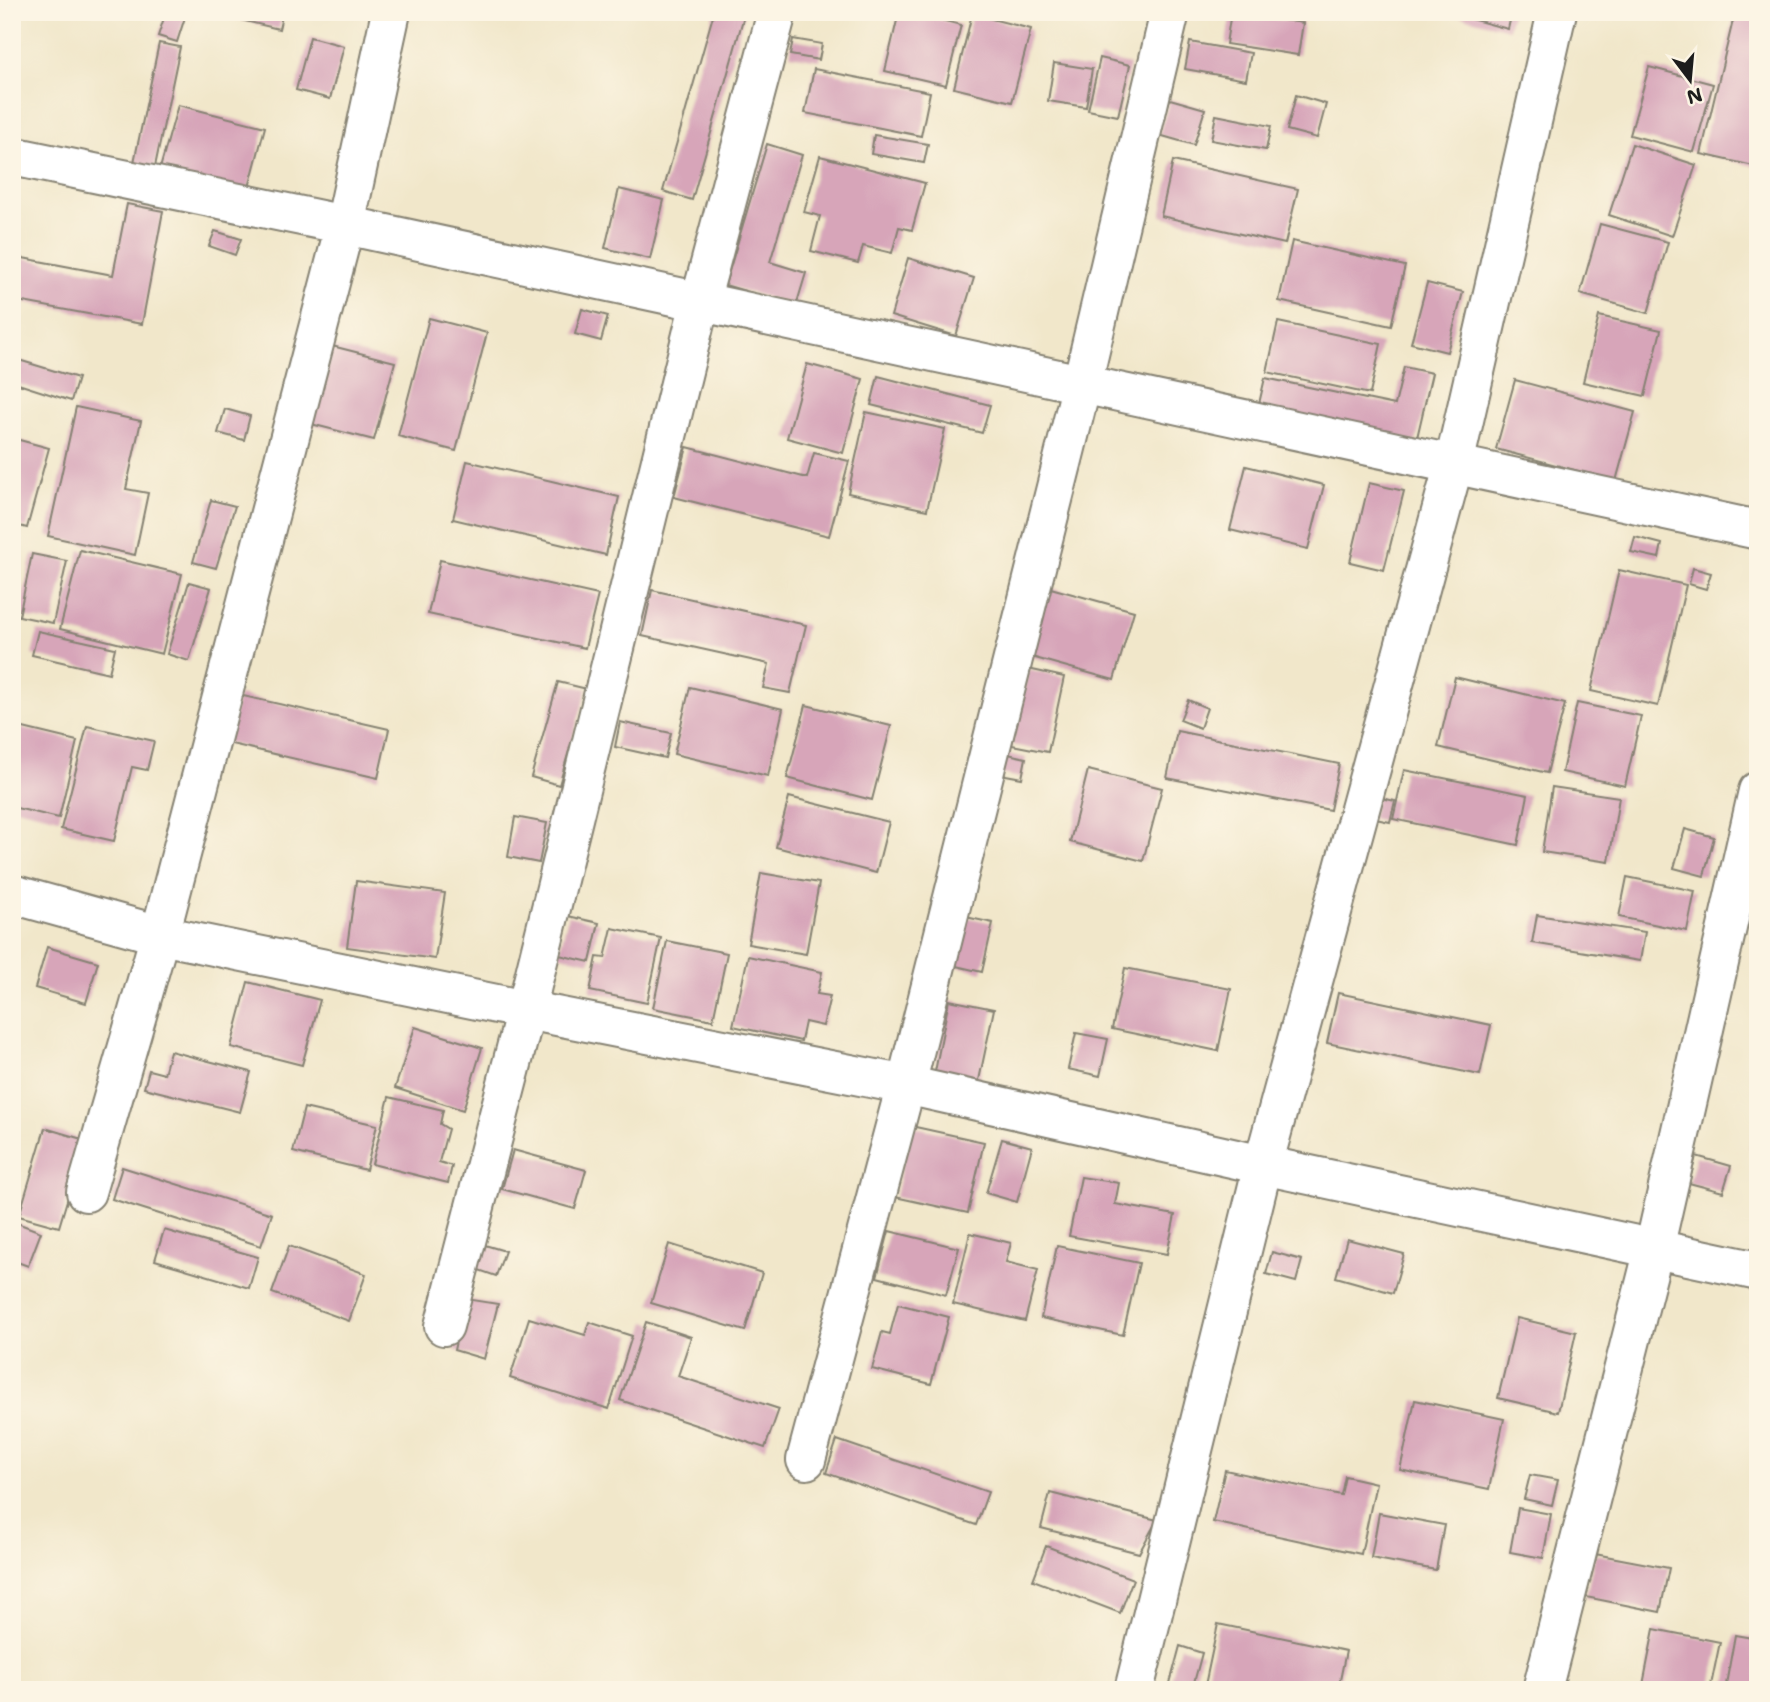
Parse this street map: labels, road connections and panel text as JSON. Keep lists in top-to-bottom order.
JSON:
{
  "north": "bottom"
}
